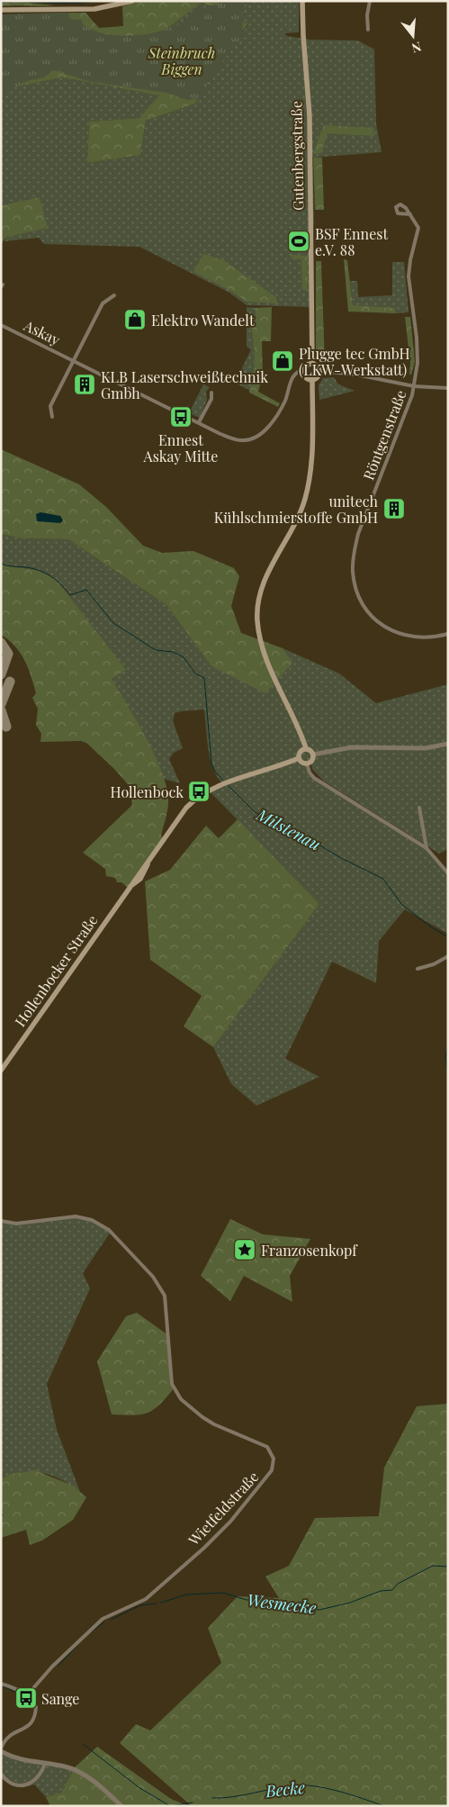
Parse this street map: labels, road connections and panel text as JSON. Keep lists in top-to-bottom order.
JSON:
{
  "streets": {
    "main road": ["Gutenbergstraße", "Hollenbocker Straße"],
    "street": ["Askay", "Röntgenstraße", "Wietfeldstraße"]
  },
  "crossings": [
    ["Gutenbergstraße", "Askay"]
  ],
  "water": ["Milstenau", "Wesmecke", "Becke"],
  "parks": ["Steinbruch Biggen"],
  "places": {
    "sports": ["BSF Ennest e.V. 88"],
    "shop": ["Elektro Wandelt", "Plugge tec GmbH (LKW-Werkstatt)"],
    "building": ["KLB Laserschweißtechnik Gmbh", "unitech Kühlschmierstoffe GmbH"],
    "bus stop": ["Ennest Askay Mitte", "Hollenbock", "Sange"],
    "place": ["Franzosenkopf"]
  },
  "north": "bottom"
}
